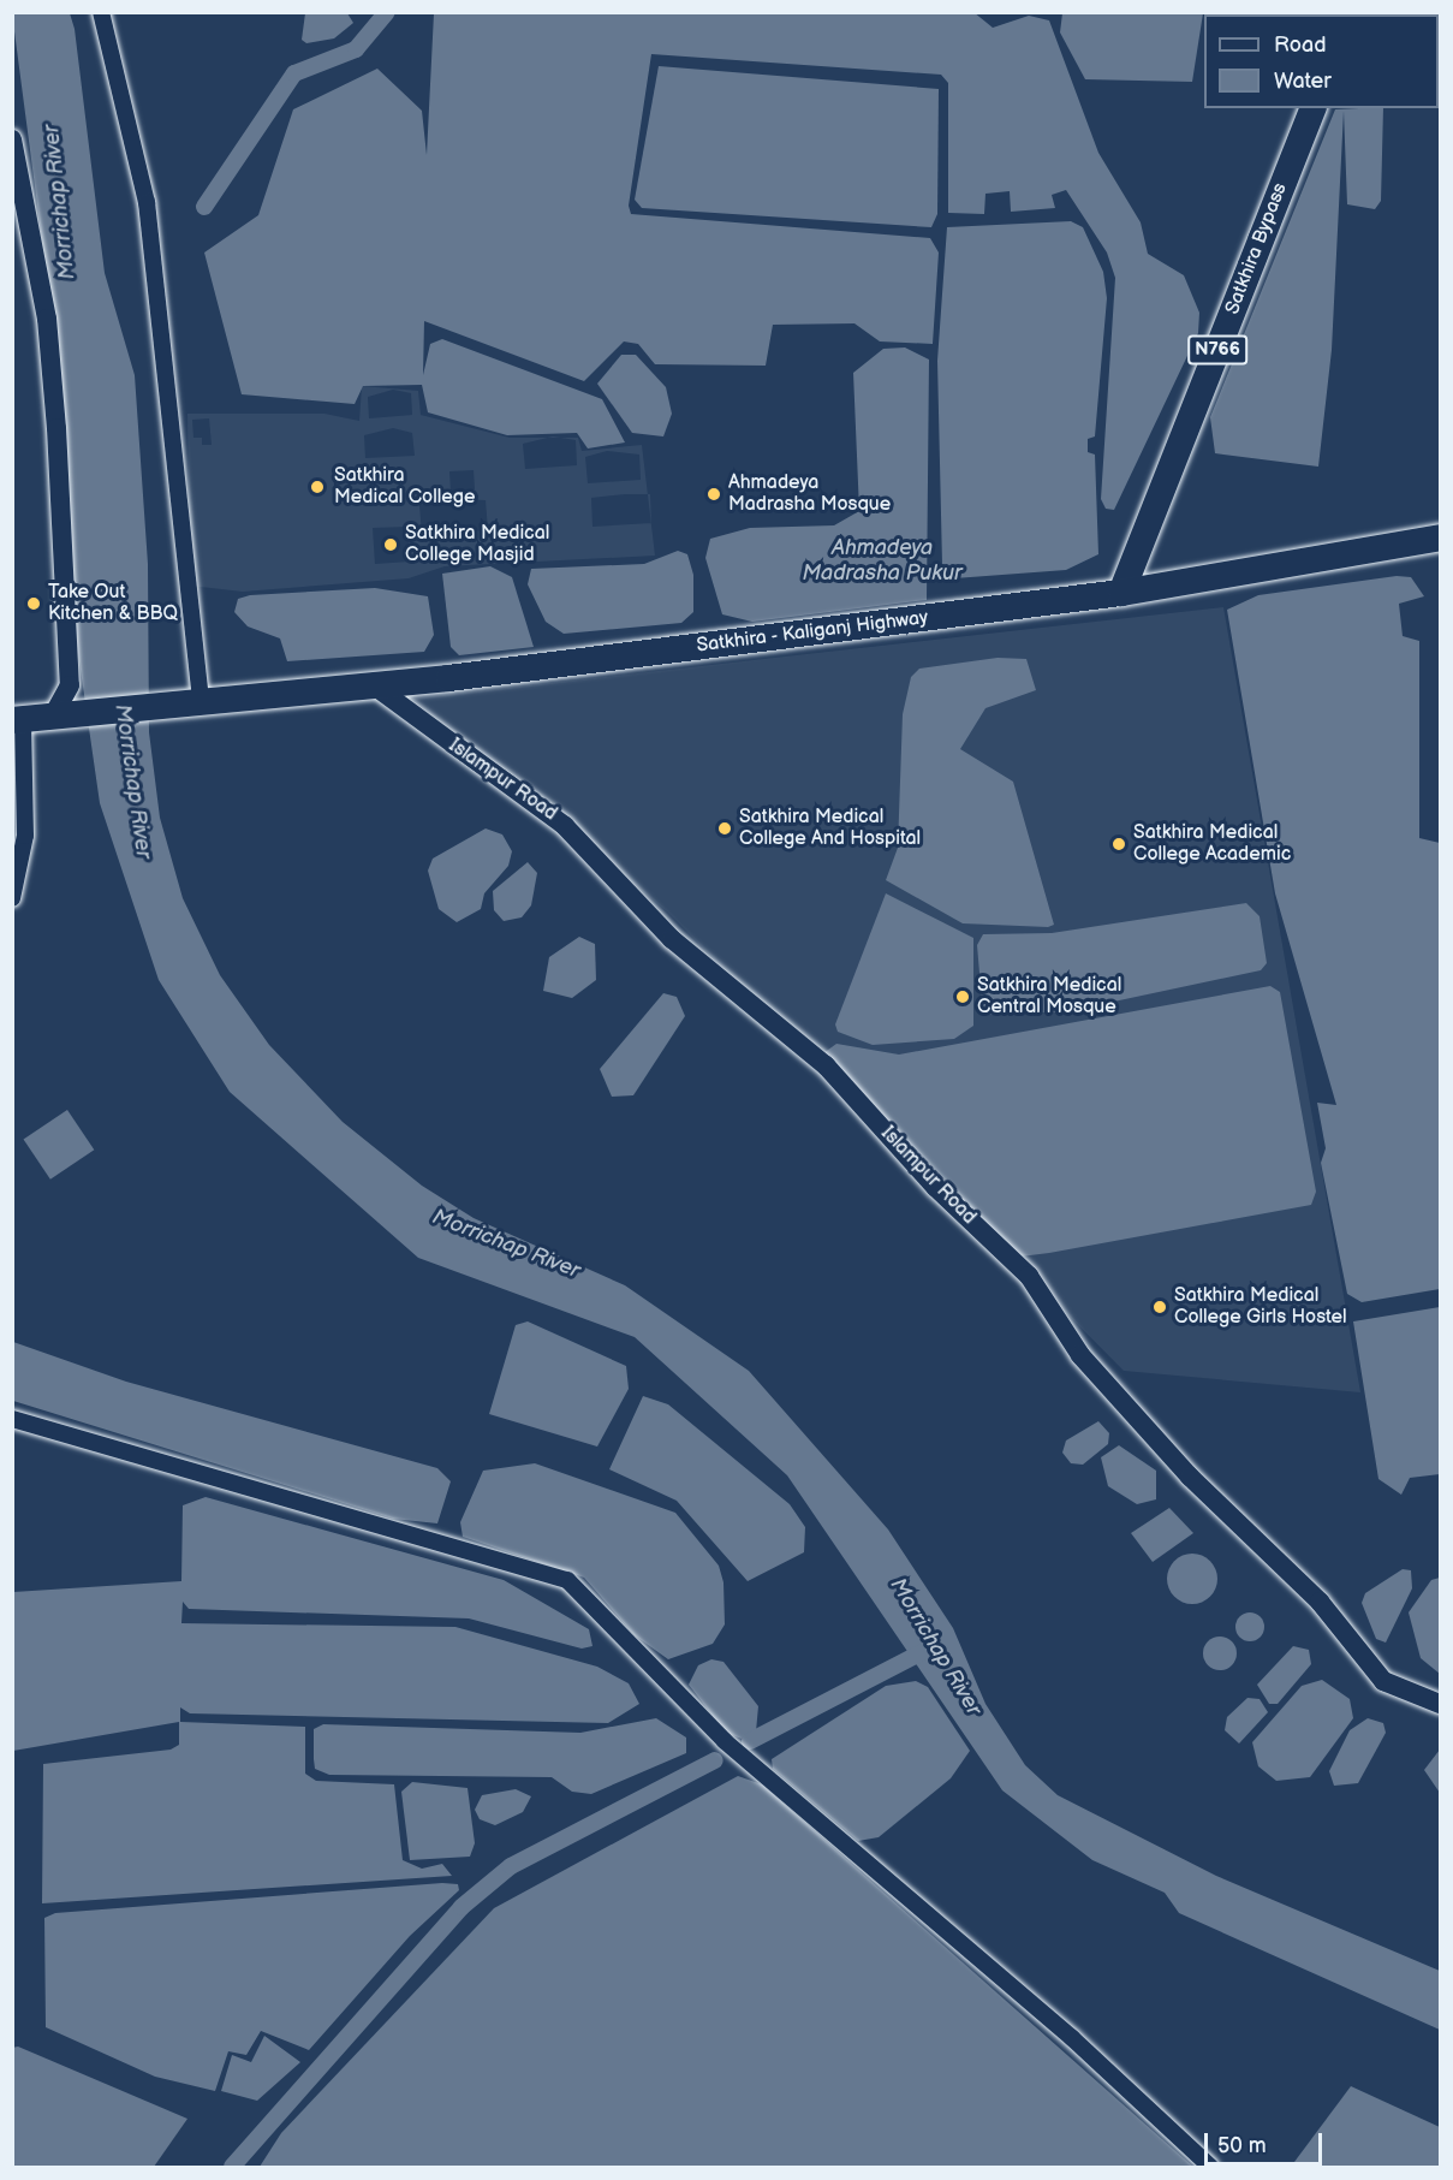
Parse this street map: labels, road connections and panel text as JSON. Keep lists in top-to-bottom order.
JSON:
{
  "streets": {
    "highway": ["Satkhira Bypass", "N766", "Satkhira - Kaliganj Highway"],
    "street": ["Islampur Road"]
  },
  "crossings": [
    ["Satkhira Bypass", "Satkhira - Kaliganj Highway"],
    ["Satkhira - Kaliganj Highway", "Islampur Road"]
  ],
  "water": ["Morrichap River", "Ahmadeya Madrasha Pukur"],
  "places": [
    "Satkhira Medical College",
    "Ahmadeya Madrasha Mosque",
    "Satkhira Medical College Masjid",
    "Take Out Kitchen & BBQ",
    "Satkhira Medical College And Hospital",
    "Satkhira Medical College Academic",
    "Satkhira Medical Central Mosque",
    "Satkhira Medical College Girls Hostel"
  ],
  "legend": ["Road", "Water"],
  "scale_bar": "50 m"
}
